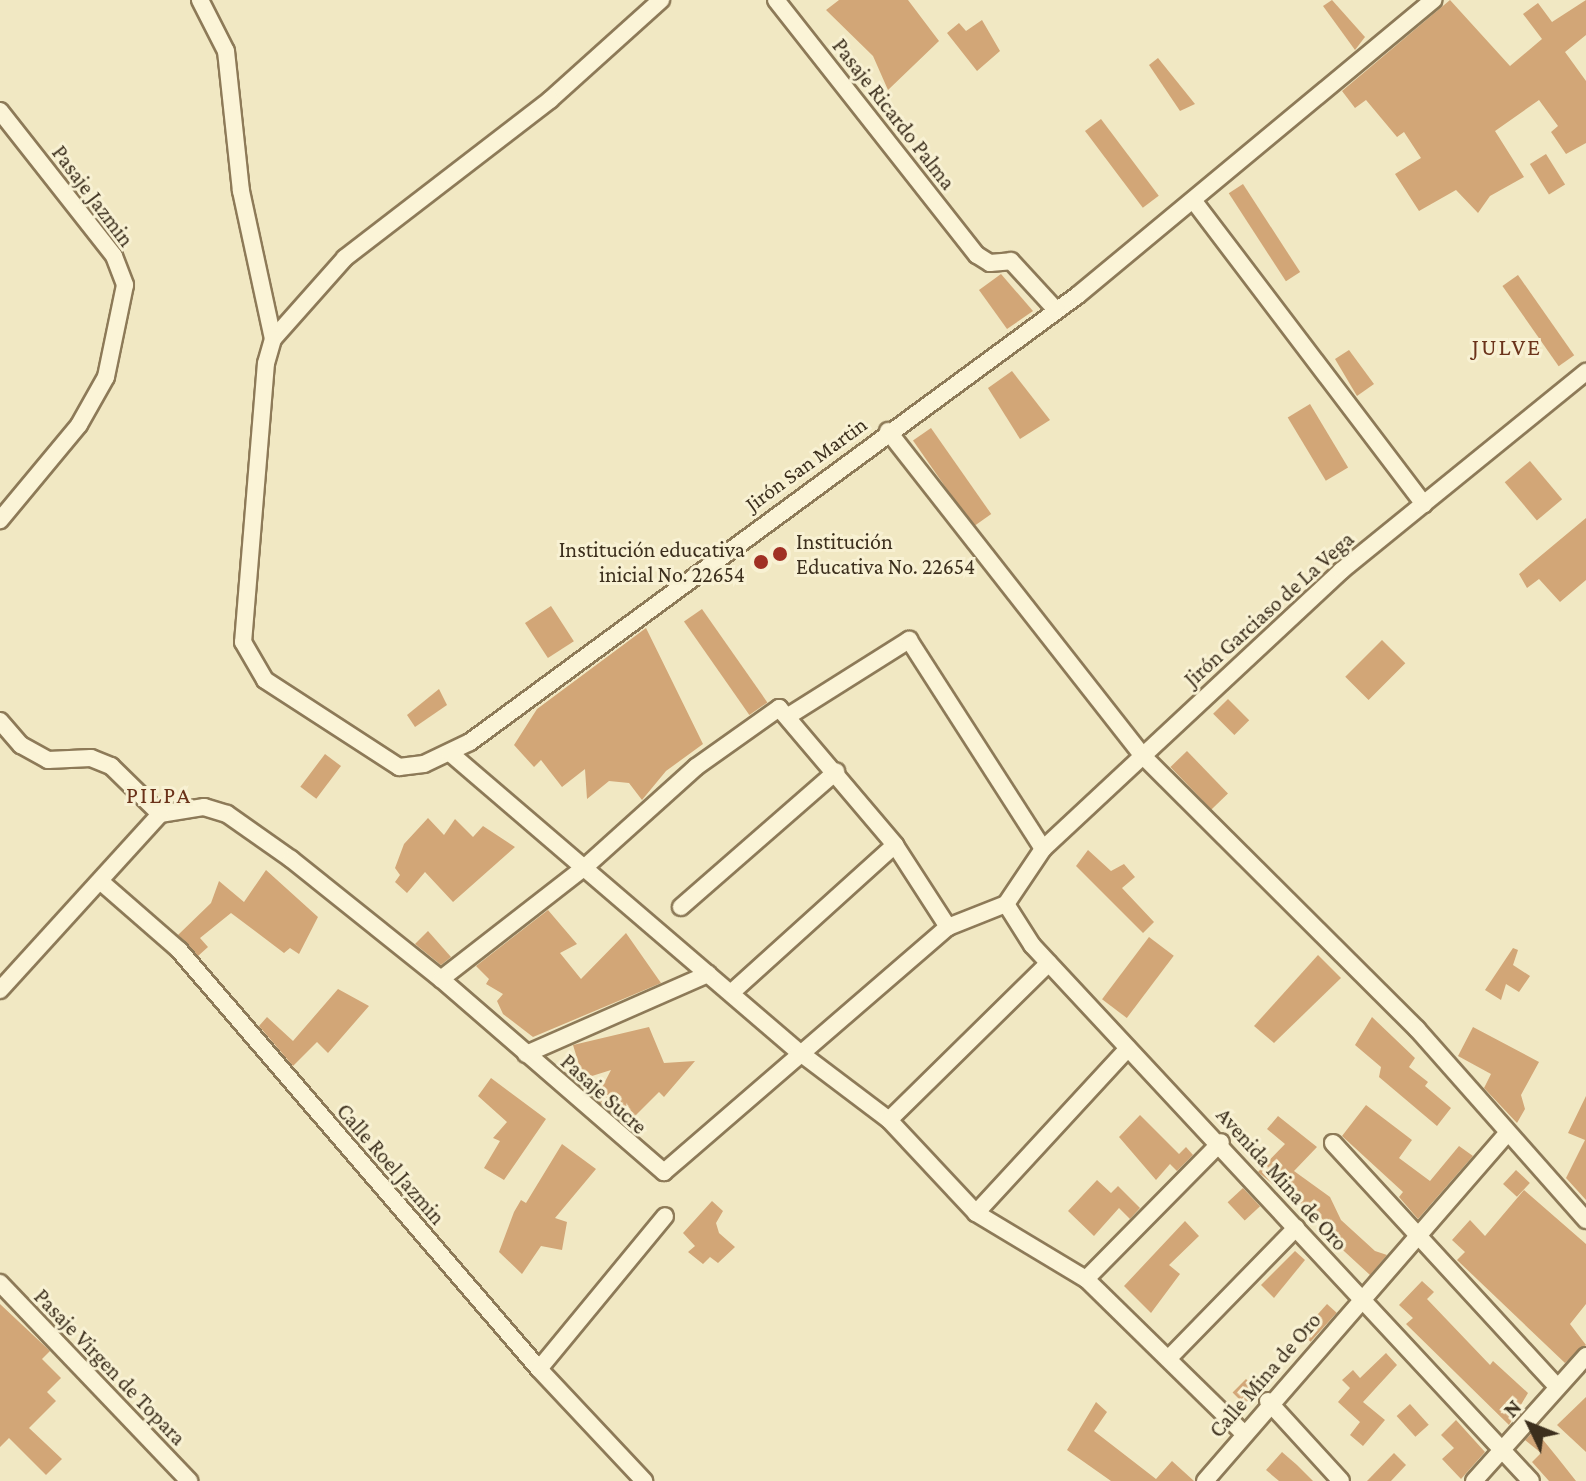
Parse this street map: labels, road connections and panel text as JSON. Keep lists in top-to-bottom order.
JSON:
{
  "streets": {
    "street": [
      "Pasaje Ricardo Palma",
      "Pasaje Jazmin",
      "Jirón San Martin",
      "Jirón Garciaso de La Vega",
      "Pasaje Sucre",
      "Calle Roel Jazmin",
      "Avenida Mina de Oro",
      "Pasaje Virgen de Topara",
      "Calle Mina de Oro"
    ]
  },
  "crossings": [
    ["Pasaje Ricardo Palma", "Jirón San Martin"],
    ["Jirón Garciaso de La Vega", "Pasaje Sucre"],
    ["Jirón Garciaso de La Vega", "Avenida Mina de Oro"],
    ["Pasaje Sucre", "Avenida Mina de Oro"],
    ["Avenida Mina de Oro", "Calle Mina de Oro"]
  ],
  "districts": ["JULVE", "PILPA"],
  "places": ["Institución Educativa No. 22654", "Institución educativa inicial No. 22654"],
  "north": "top left"
}
